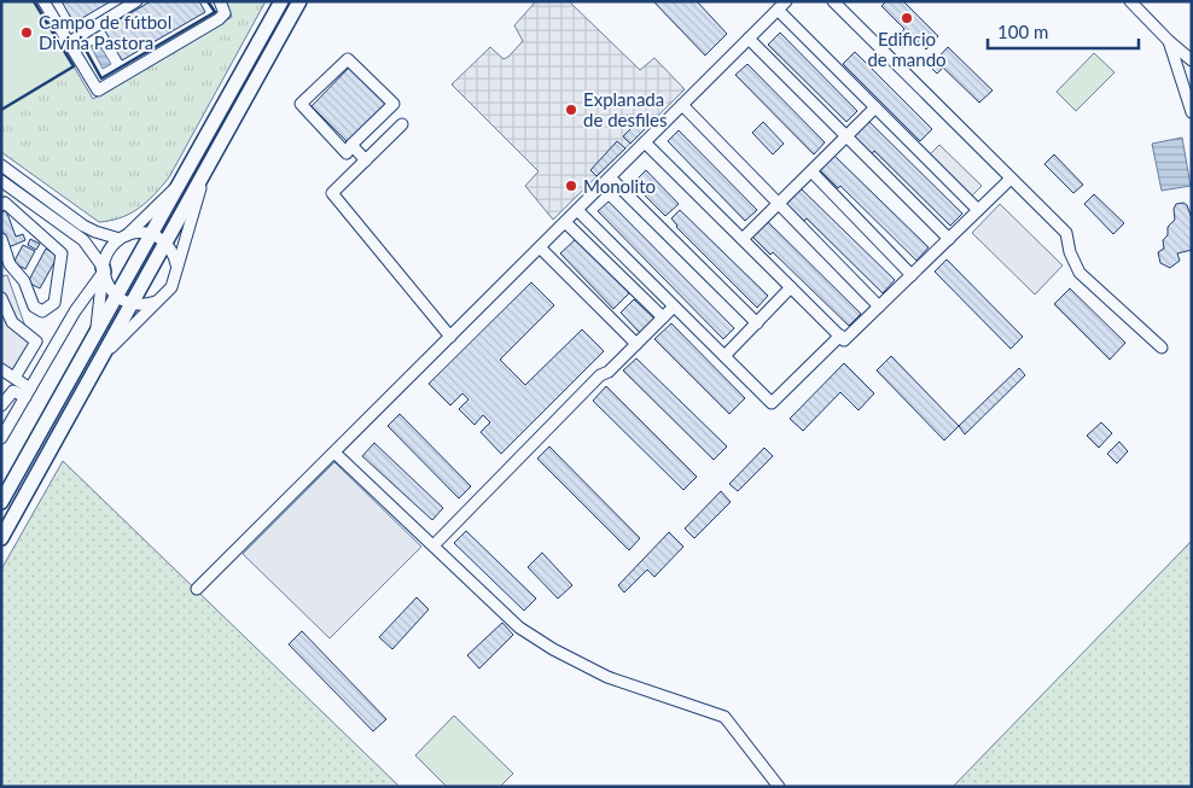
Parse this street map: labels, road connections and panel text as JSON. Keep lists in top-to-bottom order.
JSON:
{
  "places": [
    "Edificio de mando",
    "Campo de fútbol Divina Pastora",
    "Explanada de desfiles",
    "Monolito"
  ],
  "scale_bar": "100 m"
}
